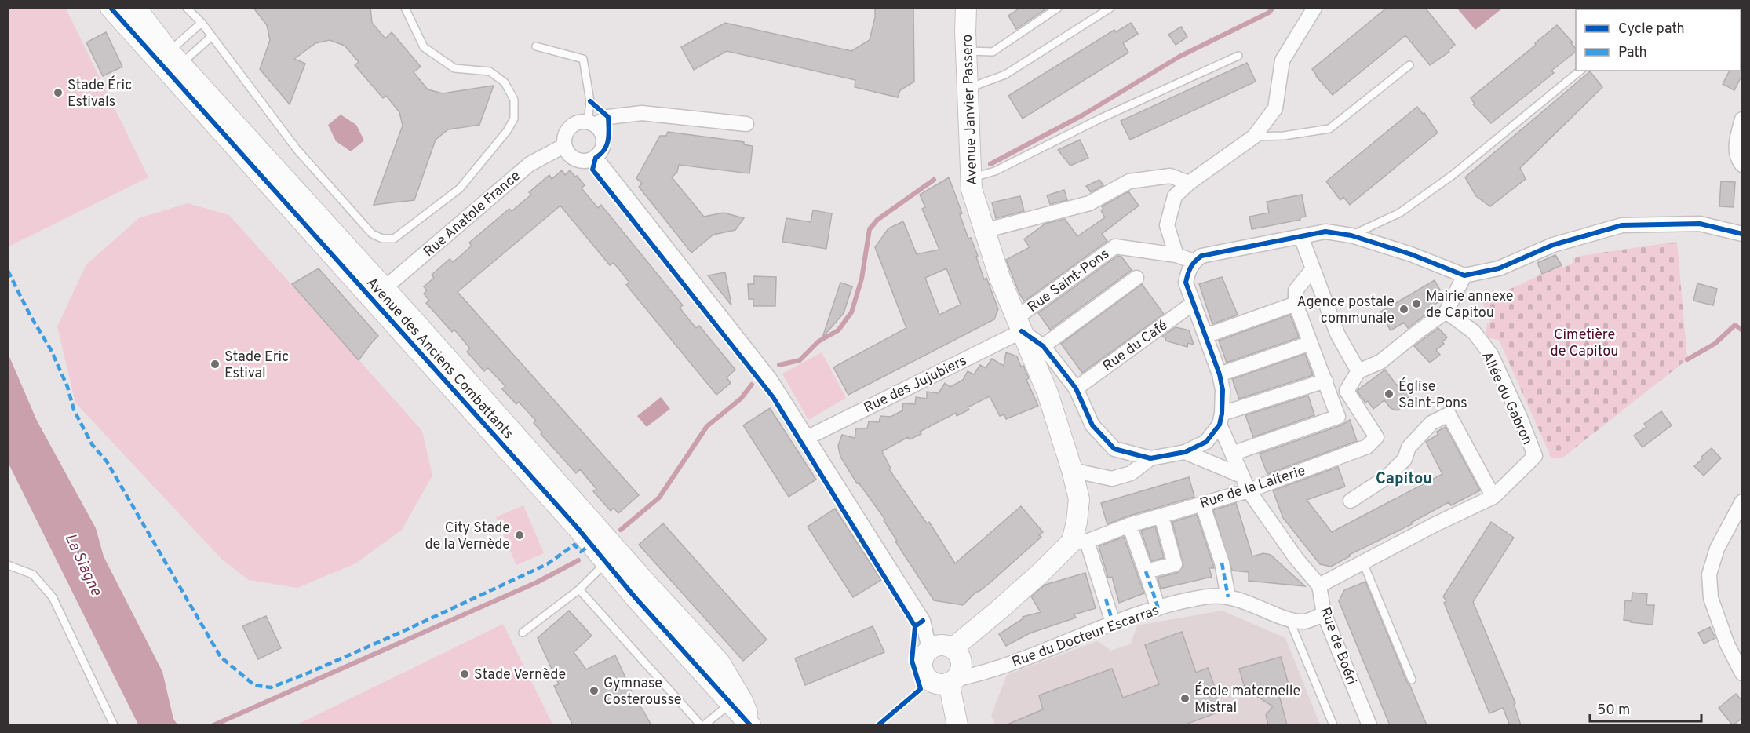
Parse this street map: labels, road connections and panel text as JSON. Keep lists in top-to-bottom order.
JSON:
{
  "streets": {
    "main road": ["Avenue Janvier Passero", "Avenue des Anciens Combattants"],
    "street": [
      "Rue Anatole France",
      "Rue Saint-Pons",
      "Rue du Café",
      "Rue des Jujubiers",
      "Allée du Gabron",
      "Rue de la Laiterie",
      "Rue du Docteur Escarras",
      "Rue de Boéri"
    ]
  },
  "crossings": [
    ["Avenue Janvier Passero", "Rue Saint-Pons"],
    ["Avenue Janvier Passero", "Rue des Jujubiers"],
    ["Avenue Janvier Passero", "Rue de la Laiterie"],
    ["Rue Anatole France", "Avenue des Anciens Combattants"],
    ["Rue Saint-Pons", "Rue des Jujubiers"],
    ["Allée du Gabron", "Rue de Boéri"],
    ["Rue de la Laiterie", "Rue de Boéri"],
    ["Rue du Docteur Escarras", "Rue de Boéri"]
  ],
  "districts": ["Capitou"],
  "water": ["La Siagne"],
  "parks": ["Cimetière de Capitou"],
  "places": [
    "Stade Éric Estivals",
    "Mairie annexe de Capitou",
    "Agence postale communale",
    "Stade Eric Estival",
    "Église Saint-Pons",
    "City Stade de la Vernède",
    "Stade Vernède",
    "Gymnase Costerousse",
    "École maternelle Mistral"
  ],
  "legend": ["Cycle path", "Path"],
  "scale_bar": "50 m"
}
